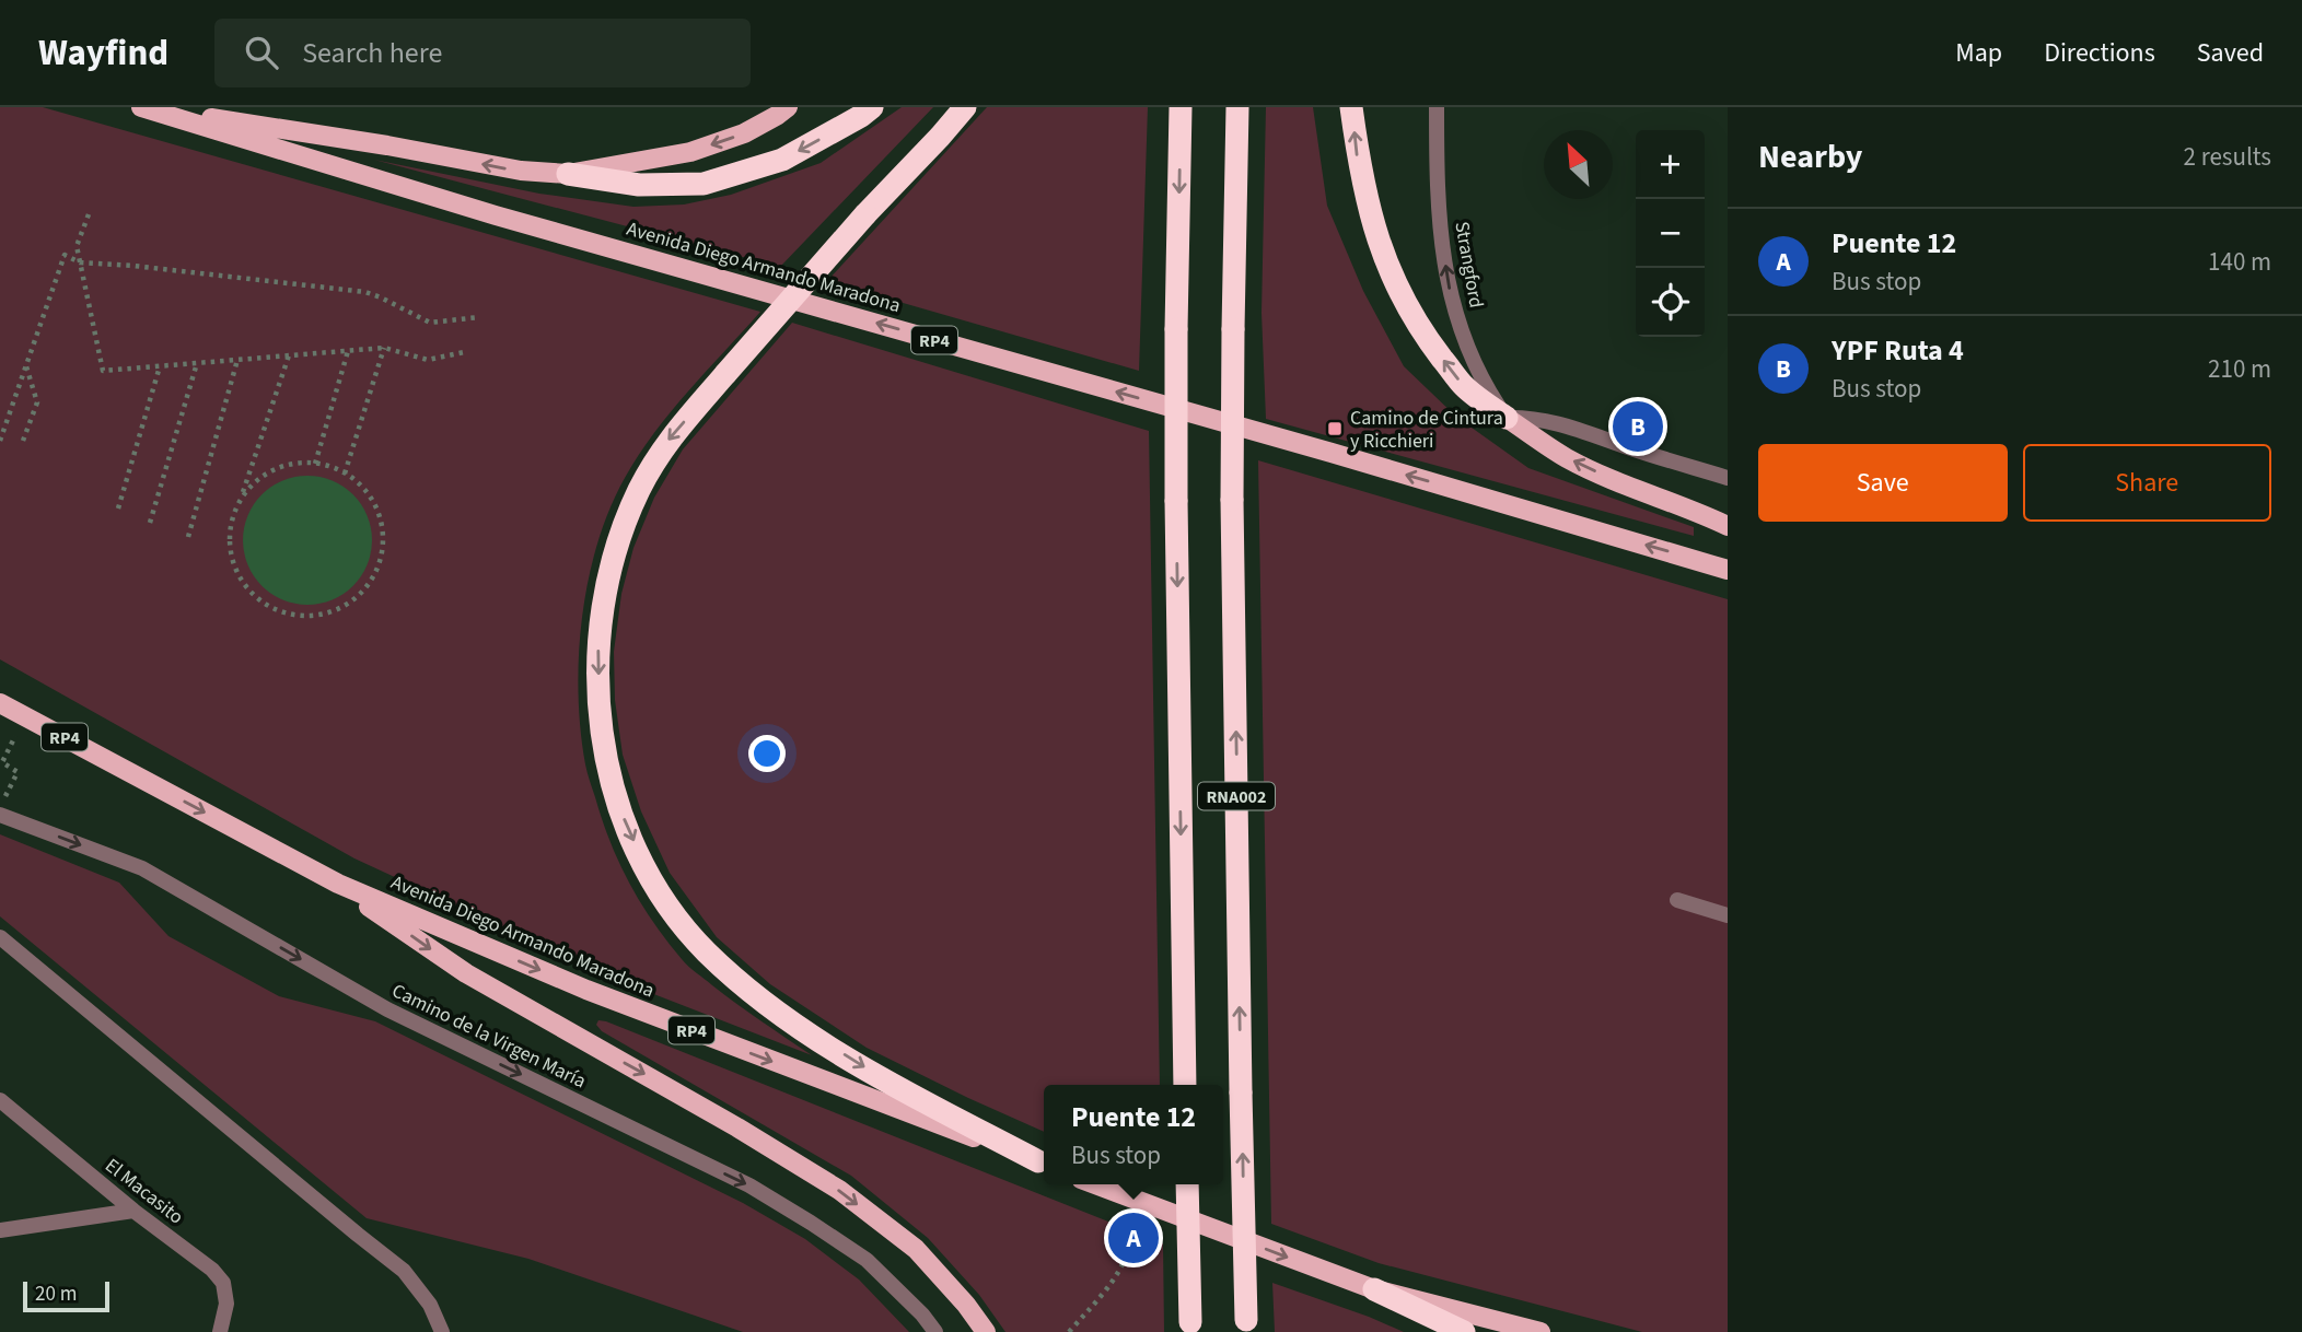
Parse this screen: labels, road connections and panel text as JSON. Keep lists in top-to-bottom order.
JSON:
{
  "streets": {
    "highway": ["RNA002"],
    "main road": ["Avenida Diego Armando Maradona", "RP4"],
    "street": ["Strangford", "Camino de la Virgen María", "El Macasito"]
  },
  "one_way": ["Strangford", "Camino de la Virgen María"],
  "places": {
    "transit": ["Camino de Cintura y Ricchieri"]
  },
  "scale_bar": "20 m",
  "north": "top left",
  "page": {
    "header": "Wayfind",
    "search": "Search here",
    "nav": ["Map", "Directions", "Saved"],
    "heading": ["Nearby", "2 results"],
    "map_buttons": ["+", "−"],
    "list": [
      {
        "mark": "A",
        "name": "Puente 12",
        "note": "Bus stop",
        "value": "140 m"
      },
      {
        "mark": "B",
        "name": "YPF Ruta 4",
        "note": "Bus stop",
        "value": "210 m"
      }
    ],
    "pins": ["B", "A"],
    "buttons": ["Save", "Share"],
    "popup": ["Puente 12", "Bus stop"],
    "scale": "20 m"
  }
}
